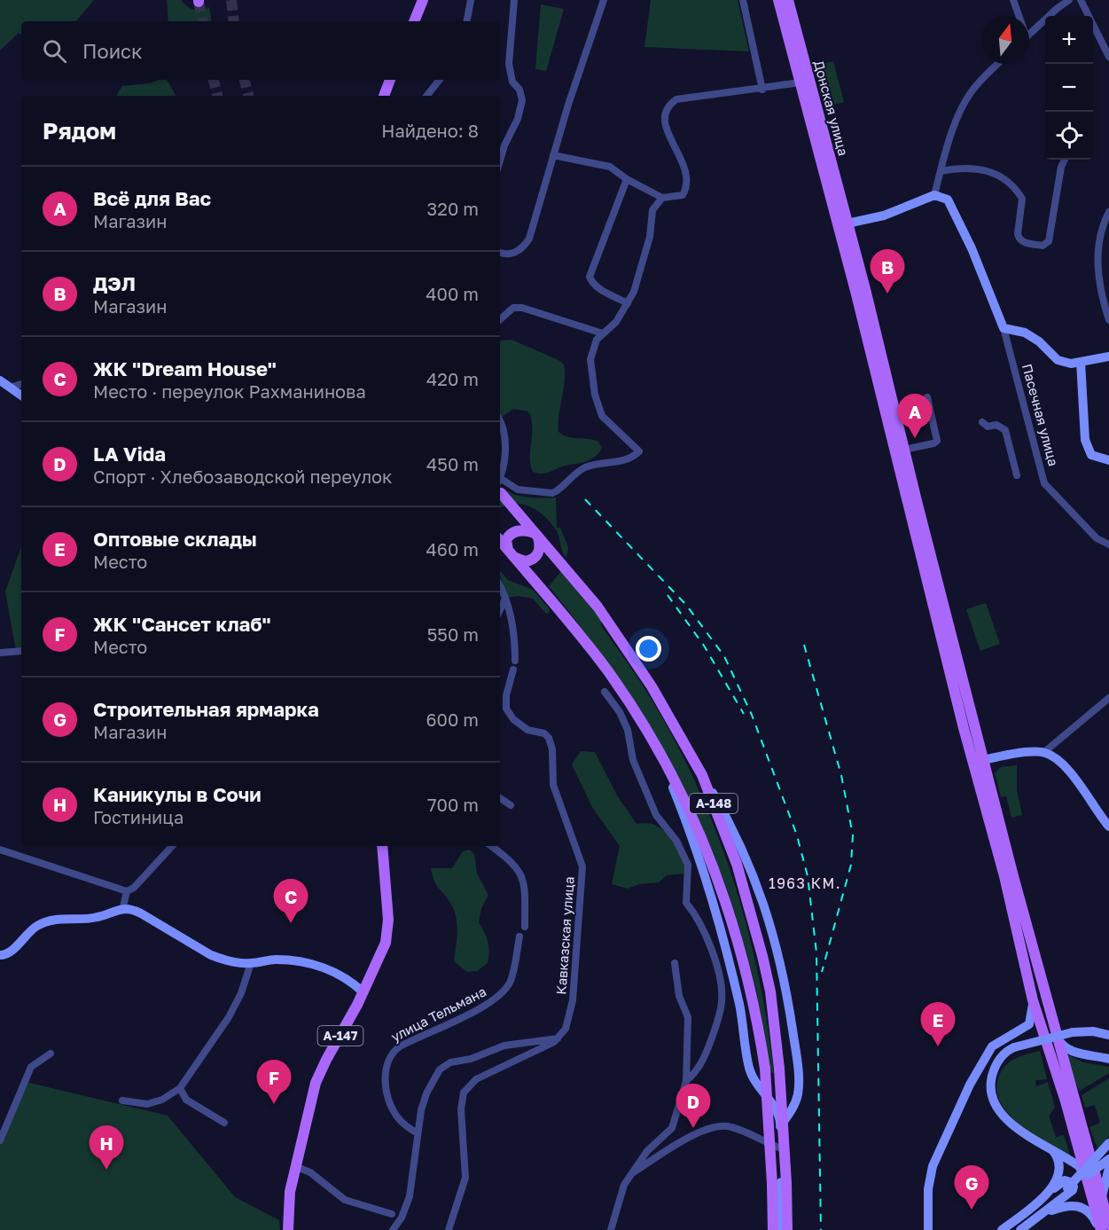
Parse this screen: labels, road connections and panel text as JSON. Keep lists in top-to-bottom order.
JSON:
{
  "streets": {
    "main road": [
      "Донская улица",
      "Пасечная улица",
      "А-148",
      "А-147"
    ],
    "street": ["Кавказская улица", "улица Тельмана"]
  },
  "districts": ["1963 КМ."],
  "north": "top",
  "page": {
    "map_buttons": ["+", "−"],
    "search": "Поиск",
    "heading": ["Рядом", "Найдено: 8"],
    "list": [
      {
        "mark": "A",
        "name": "Всё для Вас",
        "note": "Магазин",
        "value": "320 m"
      },
      {
        "mark": "B",
        "name": "ДЭЛ",
        "note": "Магазин",
        "value": "400 m"
      },
      {
        "mark": "C",
        "name": "ЖК \"Dream House\"",
        "note": "Место · переулок Рахманинова",
        "value": "420 m"
      },
      {
        "mark": "D",
        "name": "LA Vida",
        "note": "Спорт · Хлебозаводской переулок",
        "value": "450 m"
      },
      {
        "mark": "E",
        "name": "Оптовые склады",
        "note": "Место",
        "value": "460 m"
      },
      {
        "mark": "F",
        "name": "ЖК \"Сансет клаб\"",
        "note": "Место",
        "value": "550 m"
      },
      {
        "mark": "G",
        "name": "Строительная ярмарка",
        "note": "Магазин",
        "value": "600 m"
      },
      {
        "mark": "H",
        "name": "Каникулы в Сочи",
        "note": "Гостиница",
        "value": "700 m"
      }
    ],
    "pins": [
      "B",
      "A",
      "C",
      "E",
      "F",
      "D",
      "H",
      "G"
    ]
  }
}
